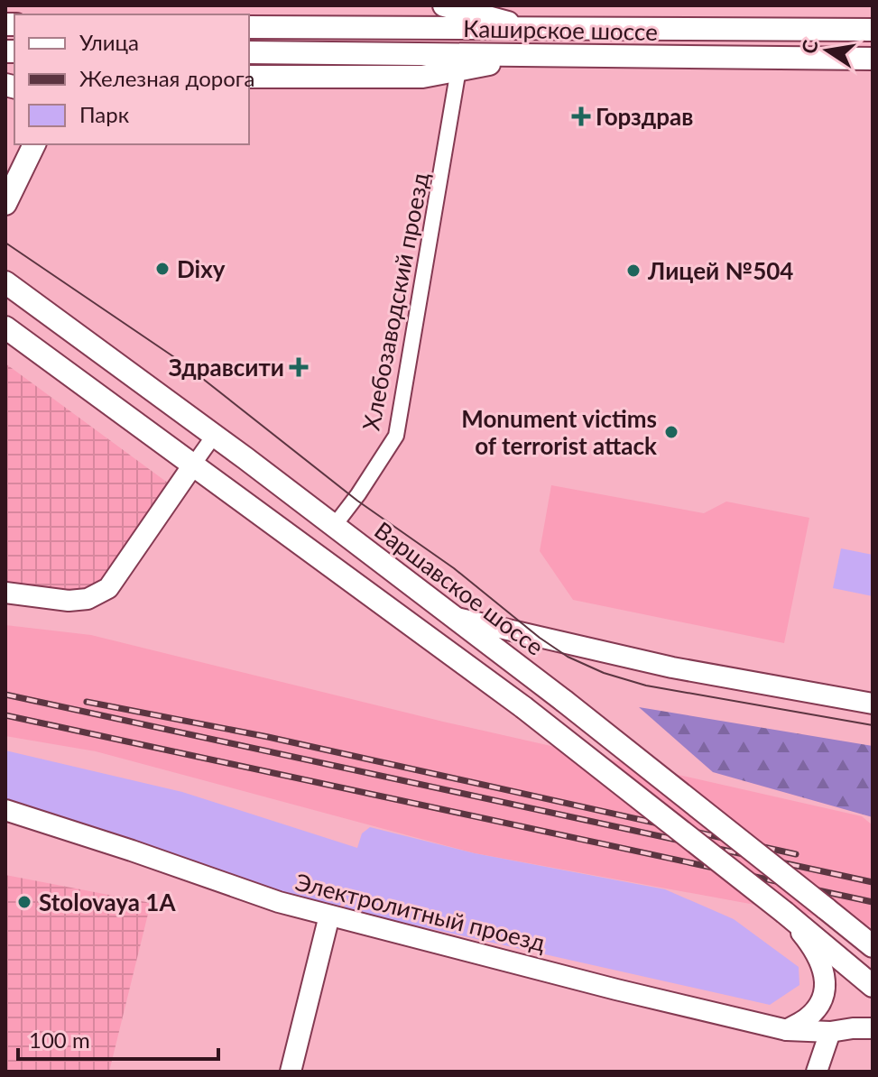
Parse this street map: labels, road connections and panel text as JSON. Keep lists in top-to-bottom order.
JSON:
{
  "streets": {
    "main road": ["Каширское шоссе", "Варшавское шоссе"],
    "street": ["Хлебозаводский проезд", "Электролитный проезд"]
  },
  "crossings": [
    ["Хлебозаводский проезд", "Варшавское шоссе"]
  ],
  "places": {
    "health": ["Горздрав", "Здравсити"],
    "other": [
      "Dixy",
      "Лицей №504",
      "Monument victims of terrorist attack",
      "Stolovaya 1A"
    ]
  },
  "legend": ["Улица", "Железная дорога", "Парк"],
  "scale_bar": "100 m",
  "north": "left"
}
